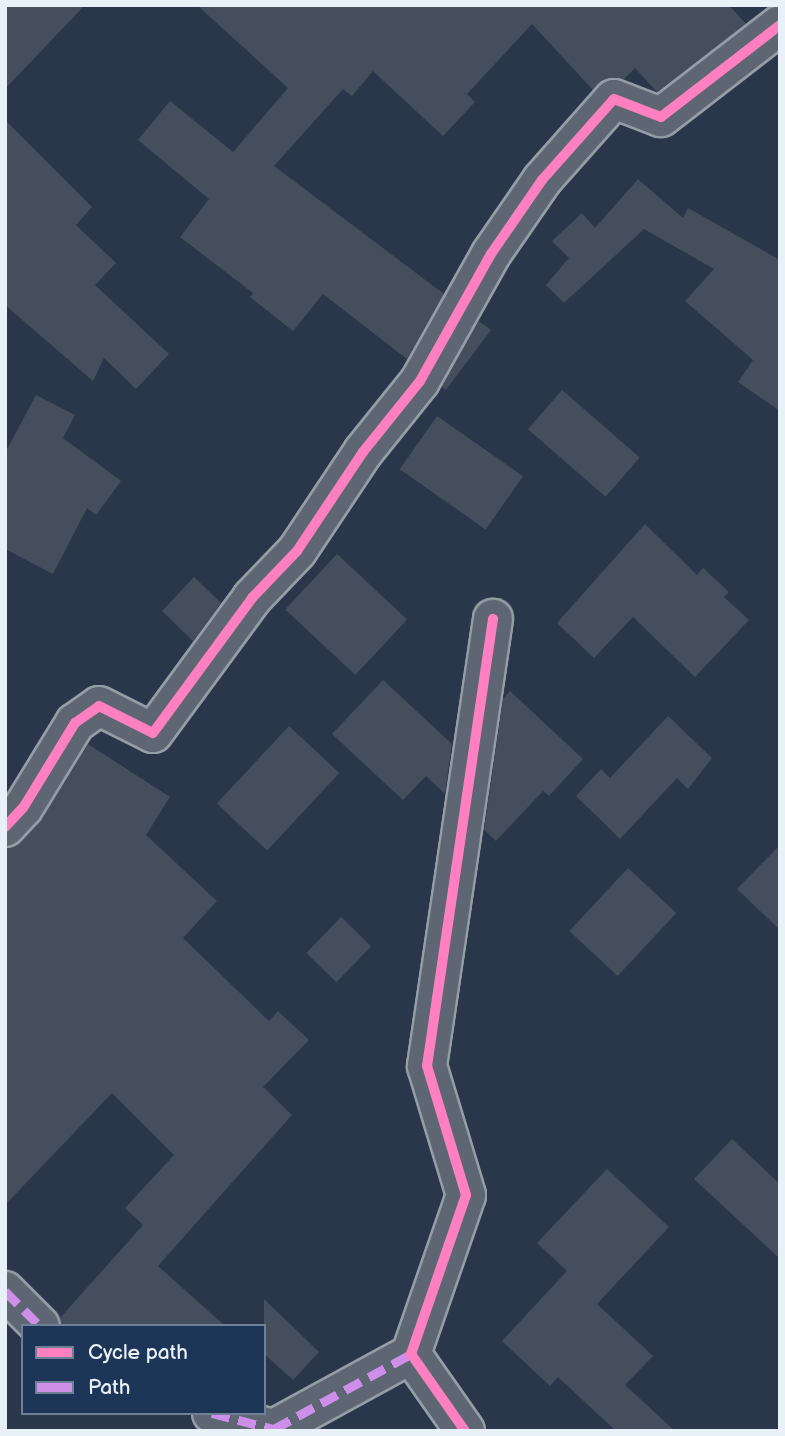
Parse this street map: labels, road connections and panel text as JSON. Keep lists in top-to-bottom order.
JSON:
{
  "legend": ["Cycle path", "Path"]
}
